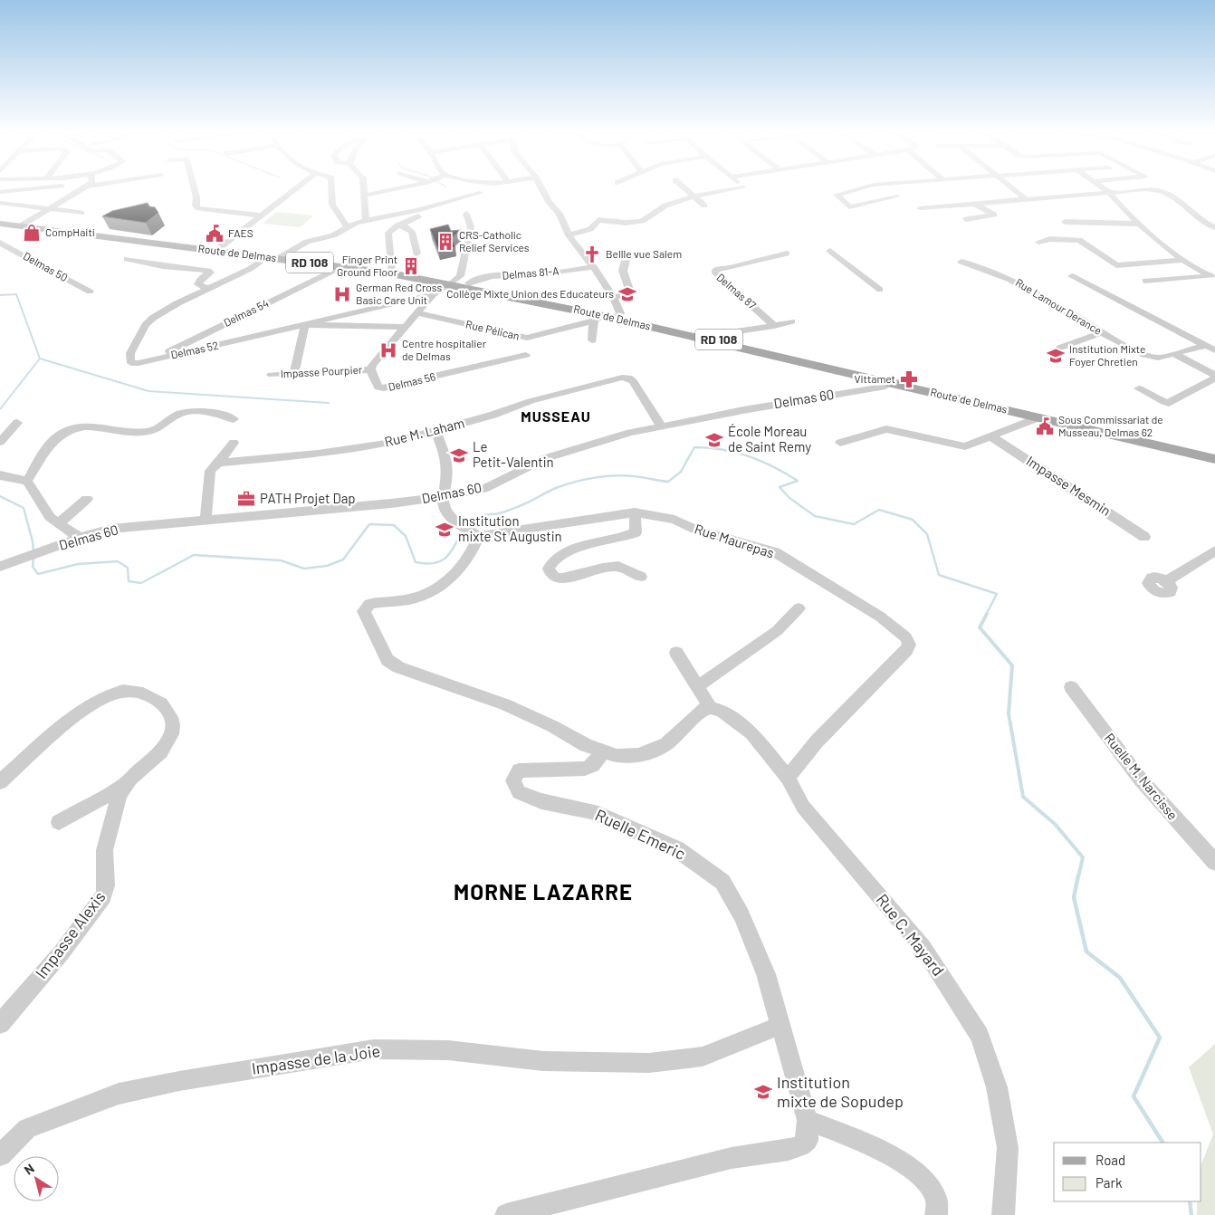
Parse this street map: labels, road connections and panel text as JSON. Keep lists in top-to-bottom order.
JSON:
{
  "streets": {
    "main road": ["Route de Delmas", "RD 108"],
    "street": [
      "Delmas 50",
      "Delmas 81-A",
      "Delmas 87",
      "Rue Lamour Derance",
      "Delmas 54",
      "Rue Pélican",
      "Delmas 52",
      "Impasse Pourpier",
      "Delmas 56",
      "Delmas 60",
      "Rue M. Laham",
      "Impasse Mesmin",
      "Rue Maurepas",
      "Ruelle M. Narcisse",
      "Ruelle Emeric",
      "Impasse Alexis",
      "Rue C. Mayard",
      "Impasse de la Joie"
    ]
  },
  "crossings": [
    ["Route de Delmas", "Delmas 81-A"],
    ["Route de Delmas", "Delmas 87"],
    ["Route de Delmas", "Delmas 54"],
    ["Route de Delmas", "Rue Pélican"],
    ["Route de Delmas", "Delmas 52"],
    ["Route de Delmas", "Delmas 56"],
    ["Route de Delmas", "Delmas 60"],
    ["Delmas 54", "Delmas 52"],
    ["Rue Pélican", "Delmas 56"],
    ["Delmas 52", "Delmas 56"],
    ["Impasse Pourpier", "Delmas 56"],
    ["Delmas 60", "Rue M. Laham"],
    ["Rue Maurepas", "Rue C. Mayard"],
    ["Ruelle Emeric", "Impasse de la Joie"]
  ],
  "districts": ["MUSSEAU", "MORNE LAZARRE"],
  "places": {
    "shop": ["CompHaiti"],
    "public building": ["FAES", "Sous Commissariat de Musseau, Delmas 62"],
    "building": ["CRS-Catholic Relief Services", "Finger Print Ground Floor"],
    "church": ["Bellle vue Salem"],
    "hospital": ["German Red Cross Basic Care Unit", "Centre hospitalier de Delmas"],
    "school or university": [
      "Collège Mixte Union des Educateurs",
      "Institution Mixte Foyer Chretien",
      "École Moreau de Saint Remy",
      "Le Petit-Valentin",
      "Institution mixte St Augustin",
      "Institution mixte de Sopudep"
    ],
    "pharmacy": ["Vittamet"],
    "office": ["PATH Projet Dap"]
  },
  "legend": ["Road", "Park"],
  "north": "top left"
}
